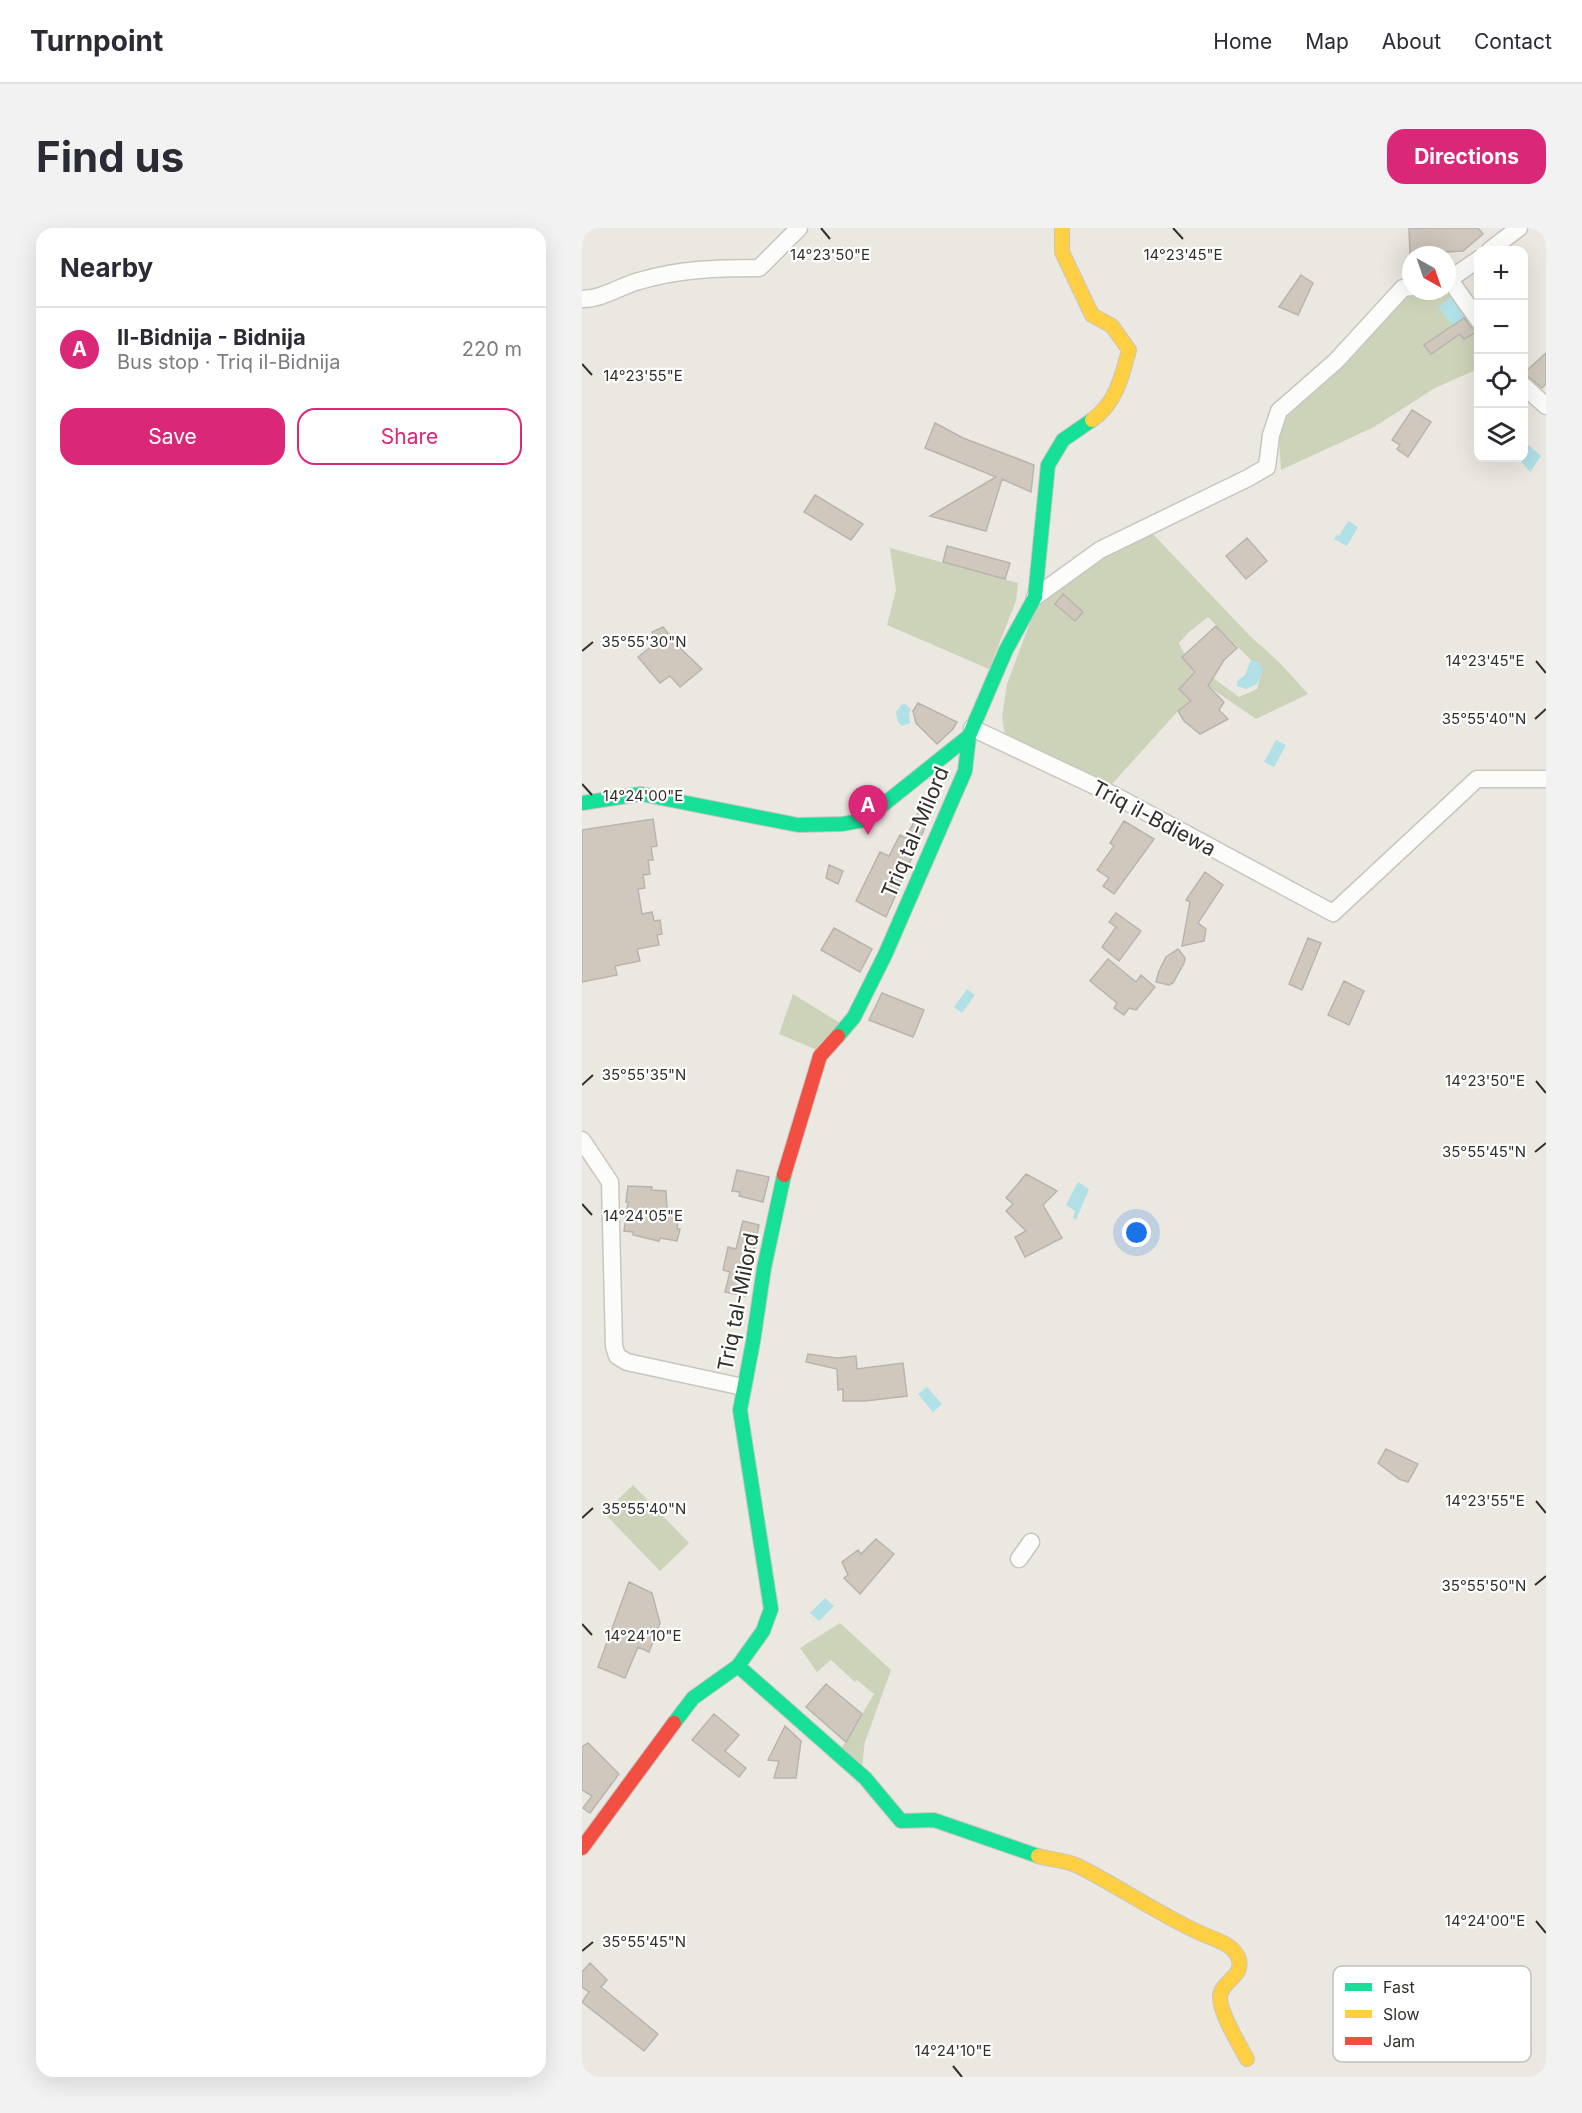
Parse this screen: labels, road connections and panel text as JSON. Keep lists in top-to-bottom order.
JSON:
{
  "streets": {
    "street": ["Triq il-Bdiewa", "Triq tal-Milord"]
  },
  "crossings": [
    ["Triq il-Bdiewa", "Triq tal-Milord"]
  ],
  "legend": ["Fast", "Slow", "Jam"],
  "north": "bottom right",
  "page": {
    "header": "Turnpoint",
    "nav": [
      "Home",
      "Map",
      "About",
      "Contact"
    ],
    "buttons": [
      "Directions",
      ["Save", "Share"]
    ],
    "title": "Find us",
    "heading": "Nearby",
    "map_buttons": ["+", "−"],
    "list": [
      {
        "mark": "A",
        "name": "Il-Bidnija - Bidnija",
        "note": "Bus stop · Triq il-Bidnija",
        "value": "220 m"
      }
    ],
    "pins": "A"
  },
  "coordinates": [
    "14°23'50\"E",
    "14°23'45\"E",
    "14°23'55\"E",
    "35°55'30\"N",
    "35°55'40\"N",
    "14°24'00\"E",
    "35°55'35\"N",
    "35°55'45\"N",
    "14°24'05\"E",
    "35°55'50\"N",
    "14°24'10\"E"
  ]
}
